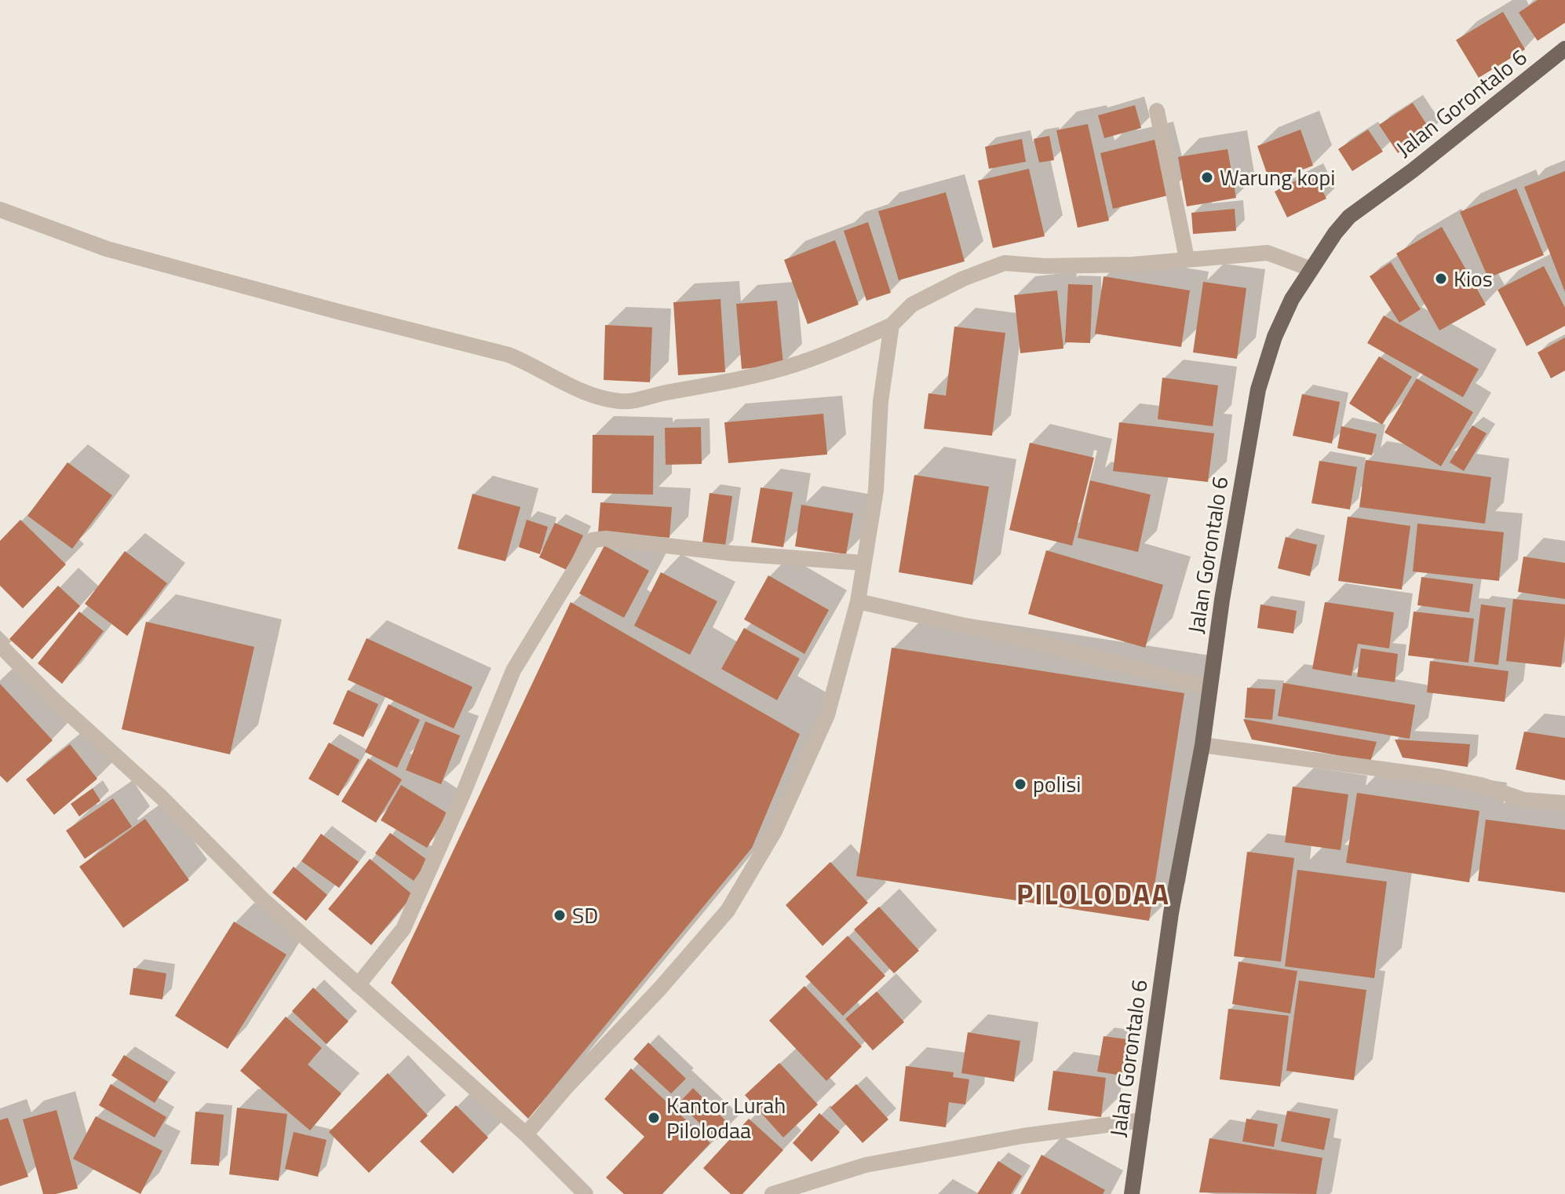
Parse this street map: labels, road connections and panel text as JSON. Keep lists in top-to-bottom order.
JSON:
{
  "streets": {
    "main road": ["Jalan Gorontalo 6"]
  },
  "districts": ["PILOLODAA"],
  "places": [
    "Warung kopi",
    "Kios",
    "polisi",
    "SD",
    "Kantor Lurah Pilolodaa"
  ]
}
